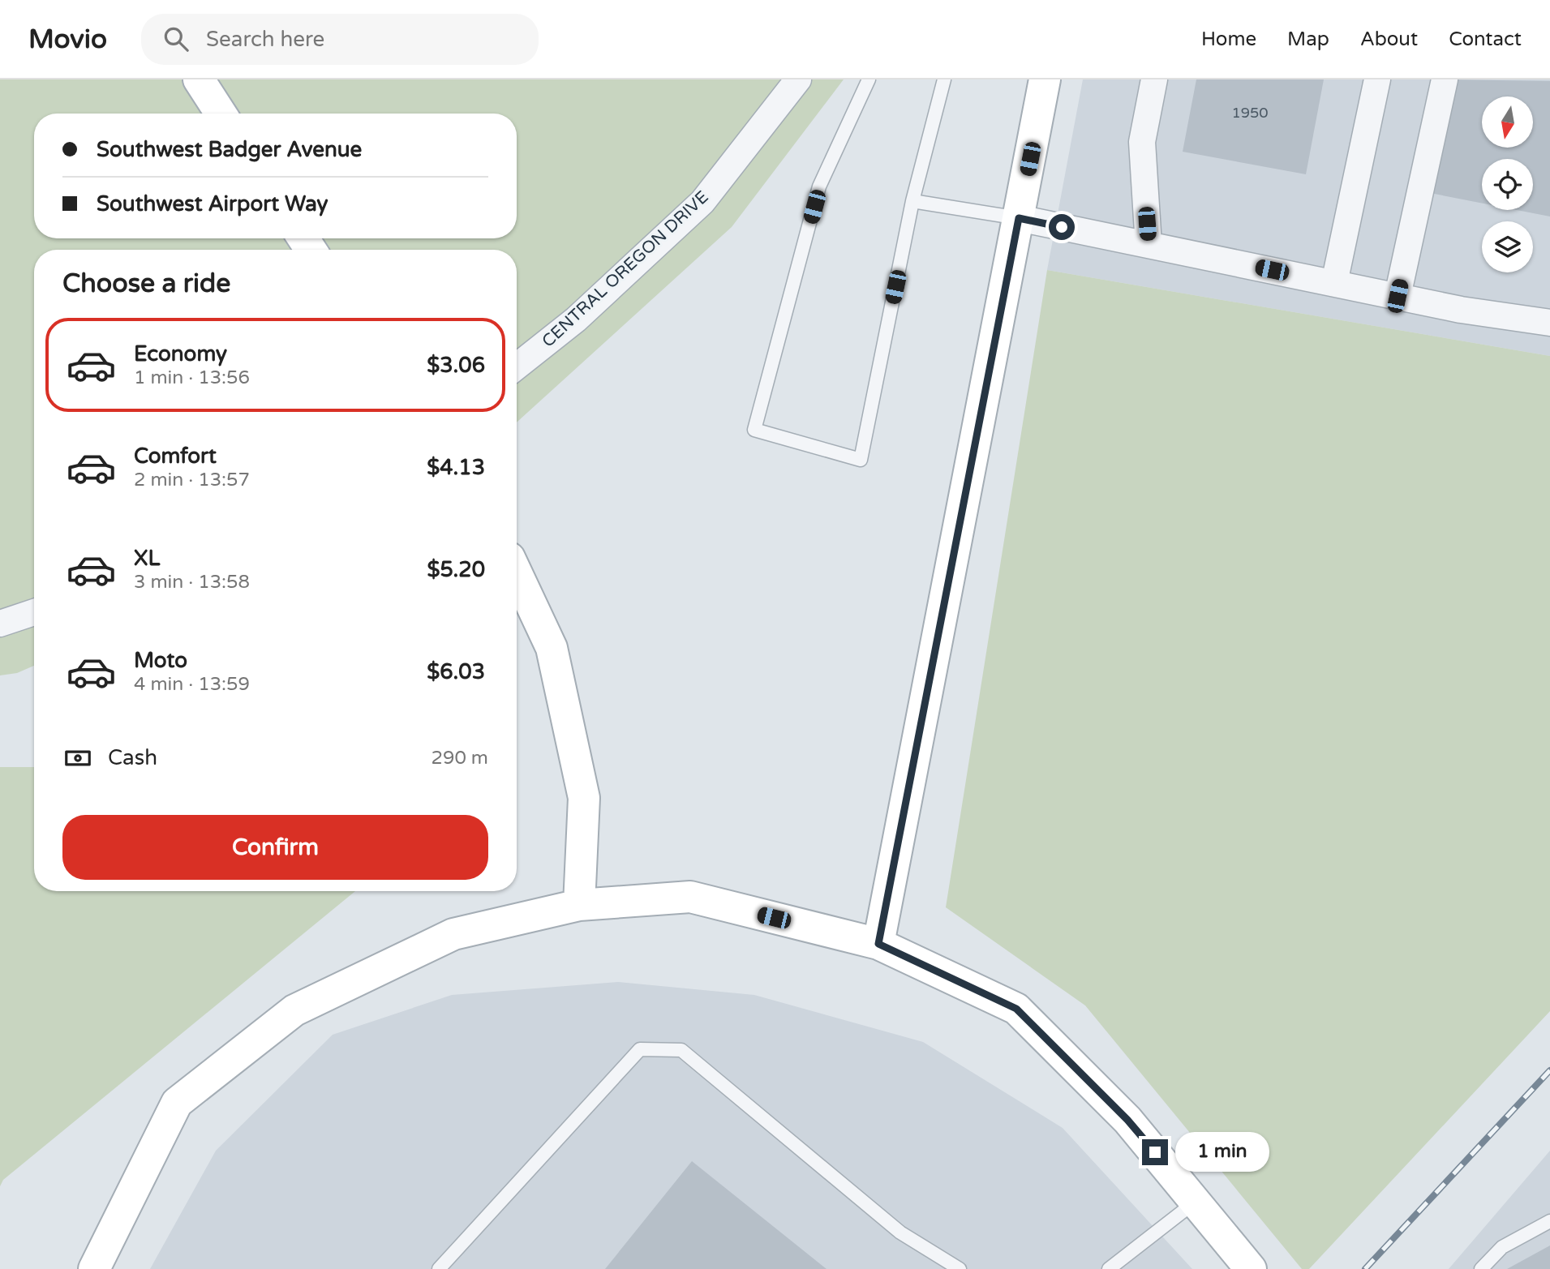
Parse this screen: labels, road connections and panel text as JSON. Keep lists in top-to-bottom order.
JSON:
{
  "streets": {
    "street": ["CENTRAL OREGON DRIVE"]
  },
  "house_numbers": ["1950"],
  "north": "bottom",
  "page": {
    "header": "Movio",
    "search": "Search here",
    "nav": [
      "Home",
      "Map",
      "About",
      "Contact"
    ],
    "banner": ["Southwest Badger Avenue", "Southwest Airport Way"],
    "heading": "Choose a ride",
    "list": [
      {
        "name": "Economy",
        "note": "1 min · 13:56",
        "value": "$3.06"
      },
      {
        "name": "Comfort",
        "note": "2 min · 13:57",
        "value": "$4.13"
      },
      {
        "name": "XL",
        "note": "3 min · 13:58",
        "value": "$5.20"
      },
      {
        "name": "Moto",
        "note": "4 min · 13:59",
        "value": "$6.03"
      }
    ],
    "pay": ["Cash", "290 m"],
    "buttons": "Confirm",
    "bubble": "1 min"
  }
}
